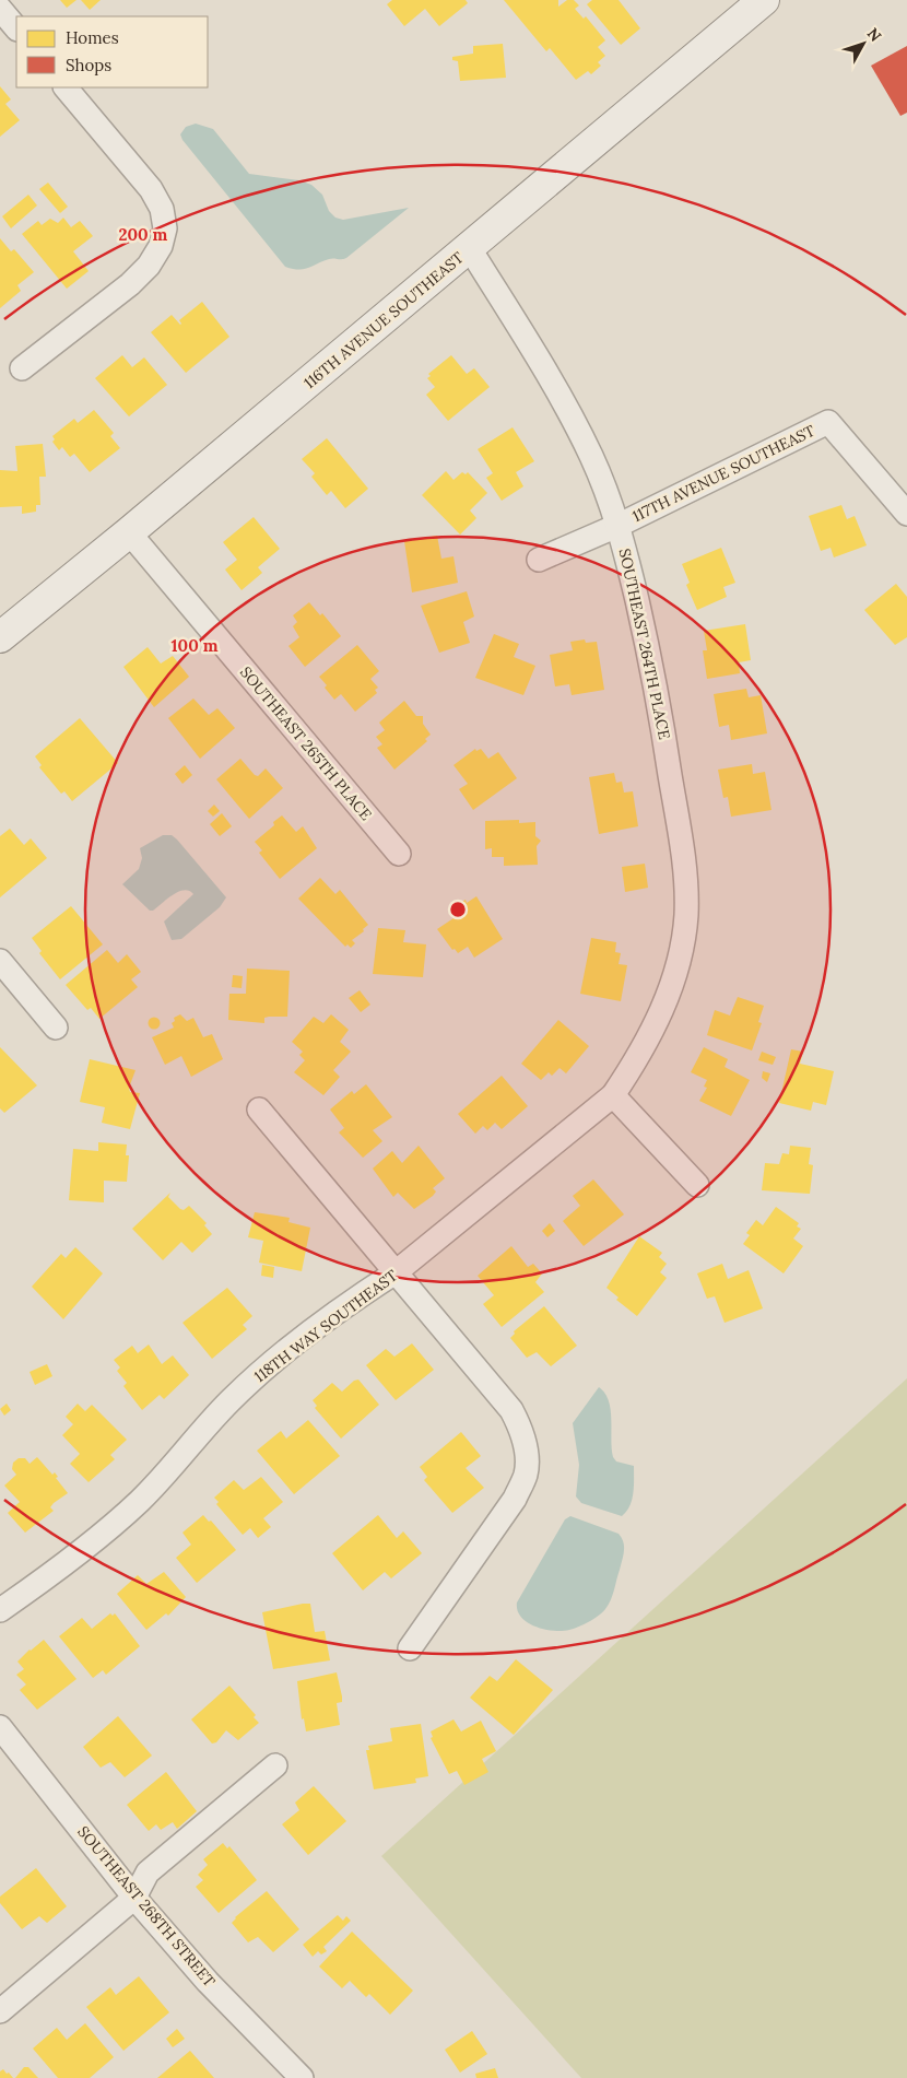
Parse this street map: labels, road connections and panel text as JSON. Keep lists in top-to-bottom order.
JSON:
{
  "streets": {
    "main road": ["116TH AVENUE SOUTHEAST"],
    "street": [
      "117TH AVENUE SOUTHEAST",
      "SOUTHEAST 264TH PLACE",
      "SOUTHEAST 265TH PLACE",
      "118TH WAY SOUTHEAST",
      "SOUTHEAST 268TH STREET"
    ]
  },
  "crossings": [
    ["116TH AVENUE SOUTHEAST", "SOUTHEAST 264TH PLACE"],
    ["116TH AVENUE SOUTHEAST", "SOUTHEAST 265TH PLACE"],
    ["117TH AVENUE SOUTHEAST", "SOUTHEAST 264TH PLACE"],
    ["SOUTHEAST 264TH PLACE", "118TH WAY SOUTHEAST"]
  ],
  "legend": ["Homes", "Shops"],
  "north": "top right",
  "rings": ["200 m", "100 m"]
}
